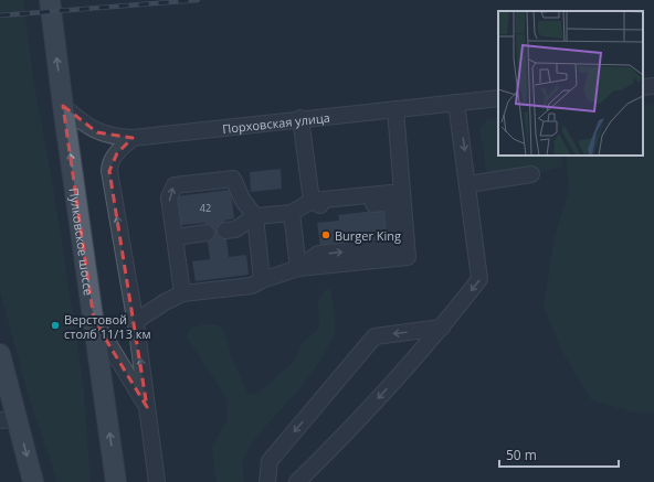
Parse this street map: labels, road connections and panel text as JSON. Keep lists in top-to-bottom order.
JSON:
{
  "streets": {
    "main road": ["Пулковское шоссе"],
    "street": ["Порховская улица"]
  },
  "crossings": [
    ["Порховская улица", "Пулковское шоссе"]
  ],
  "one_way": ["Пулковское шоссе"],
  "places": ["Burger King", "Верстовой столб 11/13 км"],
  "house_numbers": ["42"],
  "scale_bar": "50 m"
}
